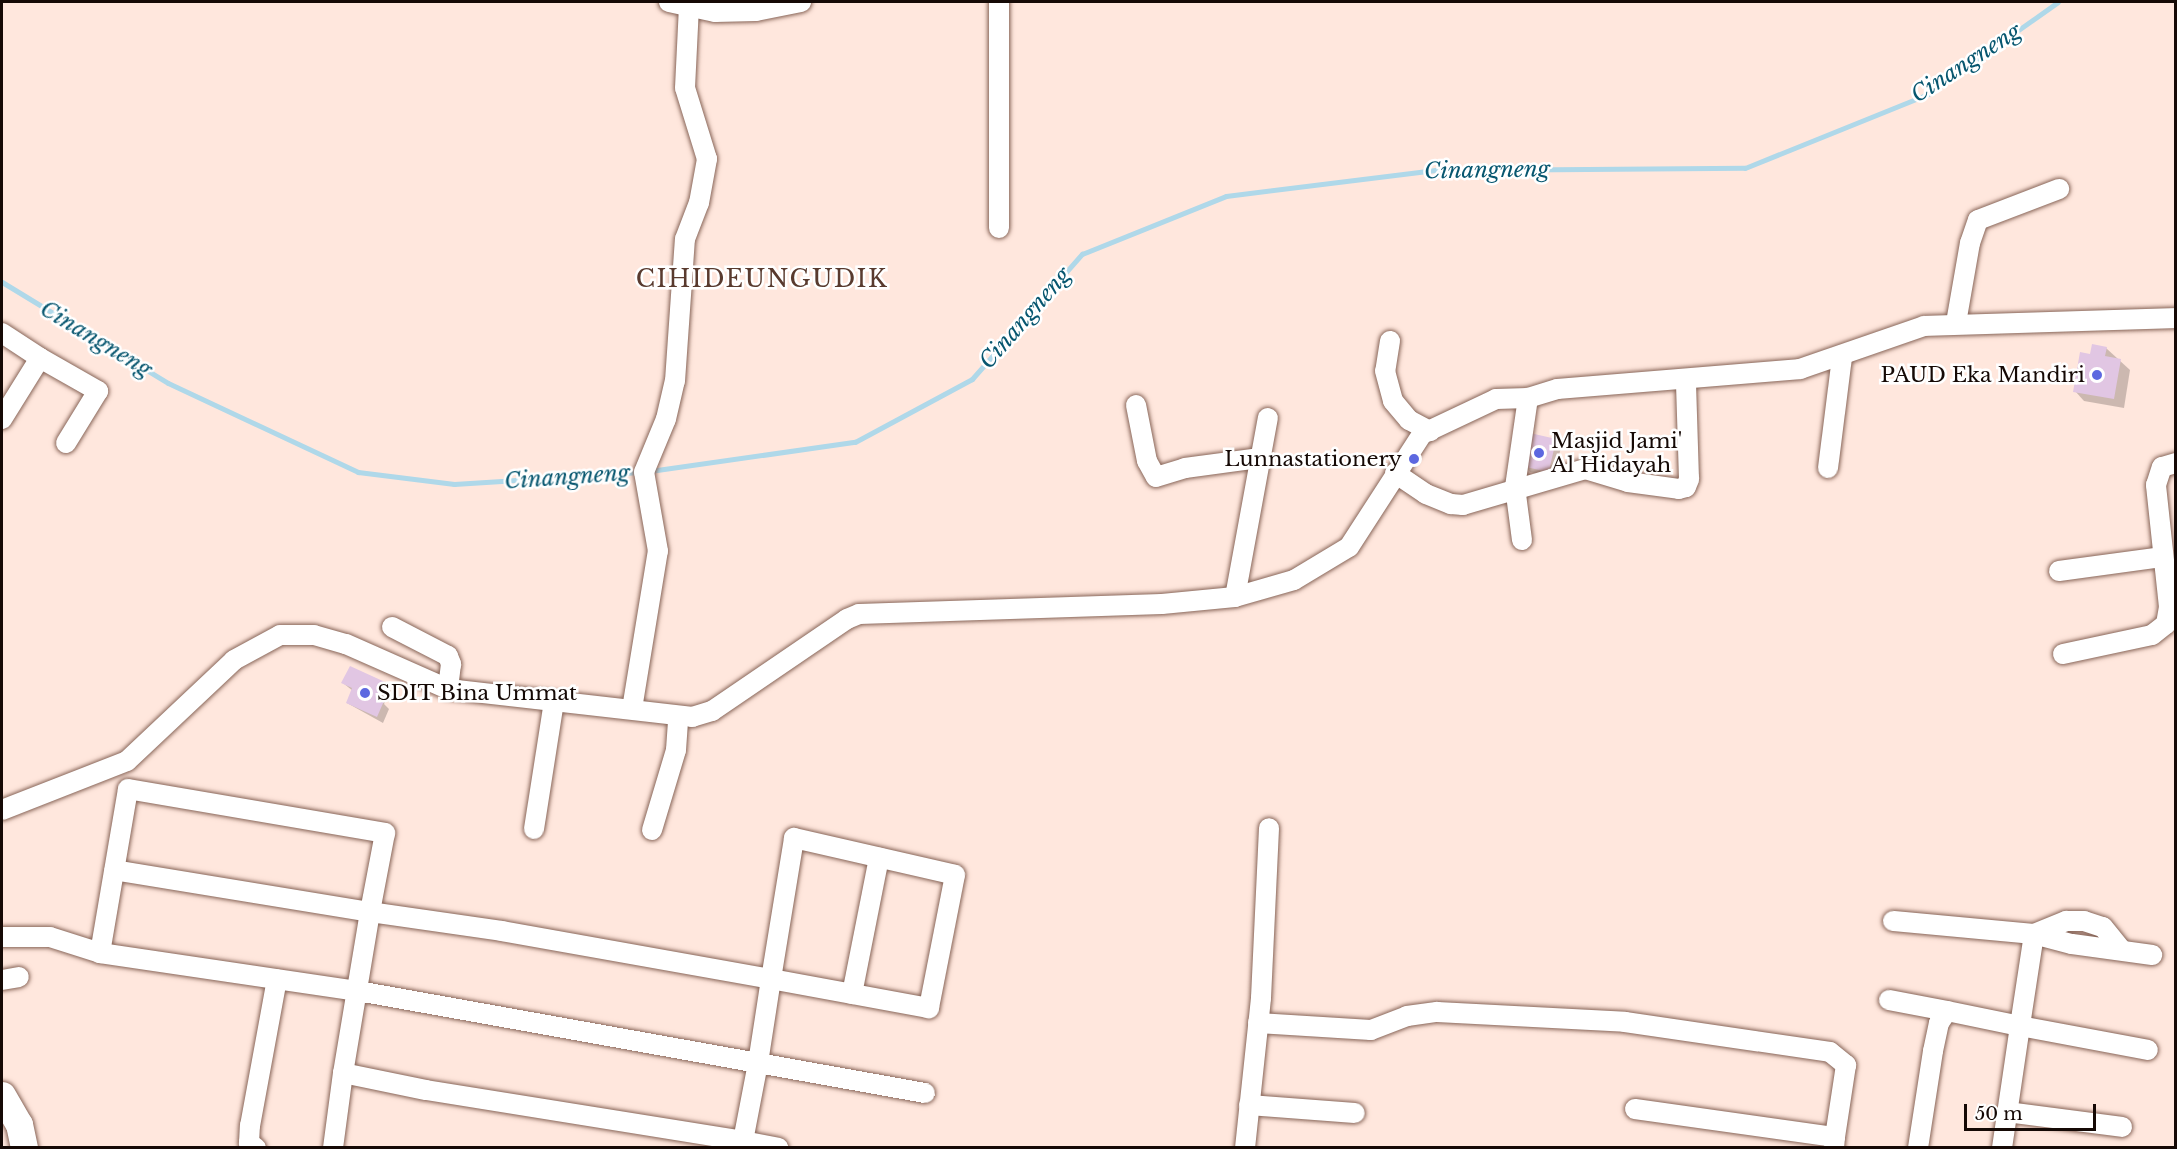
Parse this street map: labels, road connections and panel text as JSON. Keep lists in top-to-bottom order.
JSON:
{
  "districts": ["CIHIDEUNGUDIK"],
  "water": ["Cinangneng"],
  "places": [
    "PAUD Eka Mandiri",
    "Masjid Jami' Al Hidayah",
    "Lunnastationery",
    "SDIT Bina Ummat"
  ],
  "scale_bar": "50 m"
}
